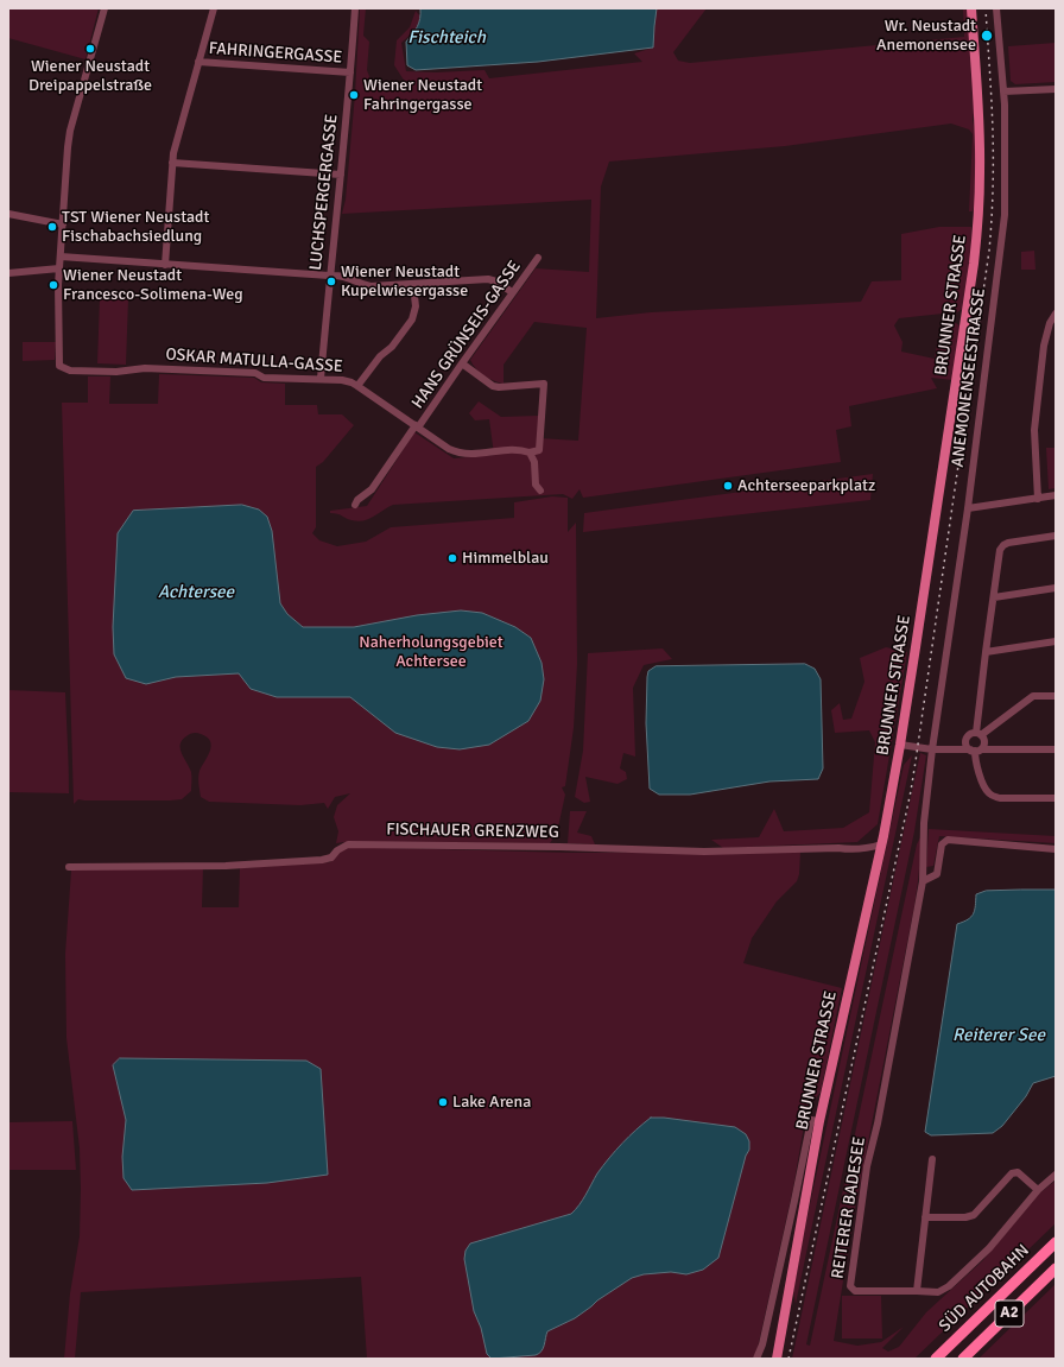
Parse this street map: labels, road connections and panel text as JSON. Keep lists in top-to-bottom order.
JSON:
{
  "streets": {
    "highway": ["SÜD AUTOBAHN", "A2"],
    "main road": ["BRUNNER STRASSE"],
    "street": [
      "FAHRINGERGASSE",
      "LUCHSPERGERGASSE",
      "HANS GRÜNSEIS-GASSE",
      "OSKAR MATULLA-GASSE",
      "ANEMONENSEESTRASSE",
      "FISCHAUER GRENZWEG",
      "REITERER BADESEE"
    ]
  },
  "crossings": [
    ["FAHRINGERGASSE", "LUCHSPERGERGASSE"],
    ["LUCHSPERGERGASSE", "OSKAR MATULLA-GASSE"],
    ["BRUNNER STRASSE", "FISCHAUER GRENZWEG"],
    ["HANS GRÜNSEIS-GASSE", "OSKAR MATULLA-GASSE"],
    ["ANEMONENSEESTRASSE", "REITERER BADESEE"]
  ],
  "water": ["Fischteich", "Achtersee", "Reiterer See"],
  "parks": ["Naherholungsgebiet Achtersee"],
  "places": [
    "Wr. Neustadt Anemonensee",
    "Wiener Neustadt Dreipappelstraße",
    "Wiener Neustadt Fahringergasse",
    "TST Wiener Neustadt Fischabachsiedlung",
    "Wiener Neustadt Kupelwiesergasse",
    "Wiener Neustadt Francesco-Solimena-Weg",
    "Achterseeparkplatz",
    "Himmelblau",
    "Lake Arena"
  ]
}
